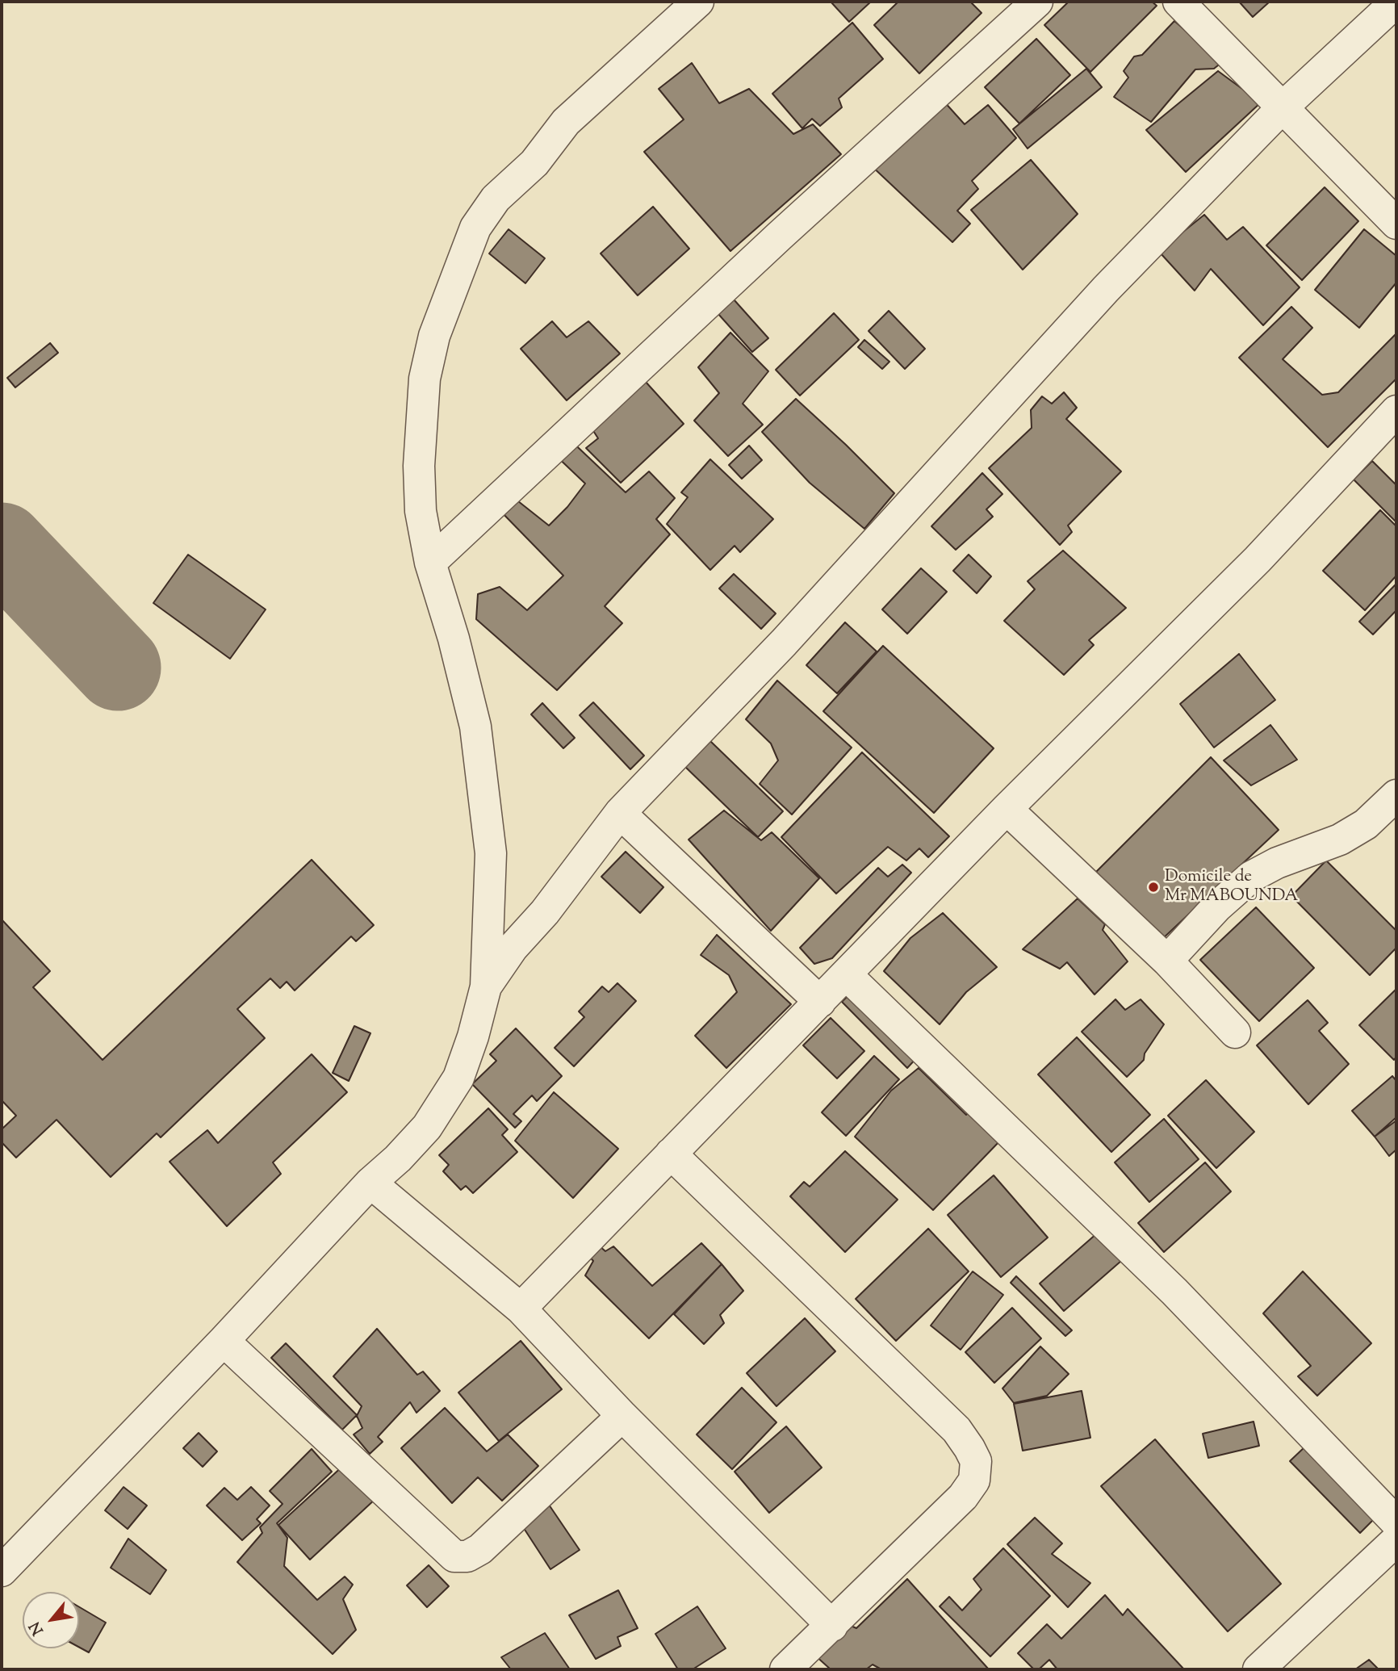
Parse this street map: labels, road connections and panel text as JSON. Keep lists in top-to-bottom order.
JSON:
{
  "places": ["Domicile de Mr MABOUNDA"],
  "north": "bottom left"
}
